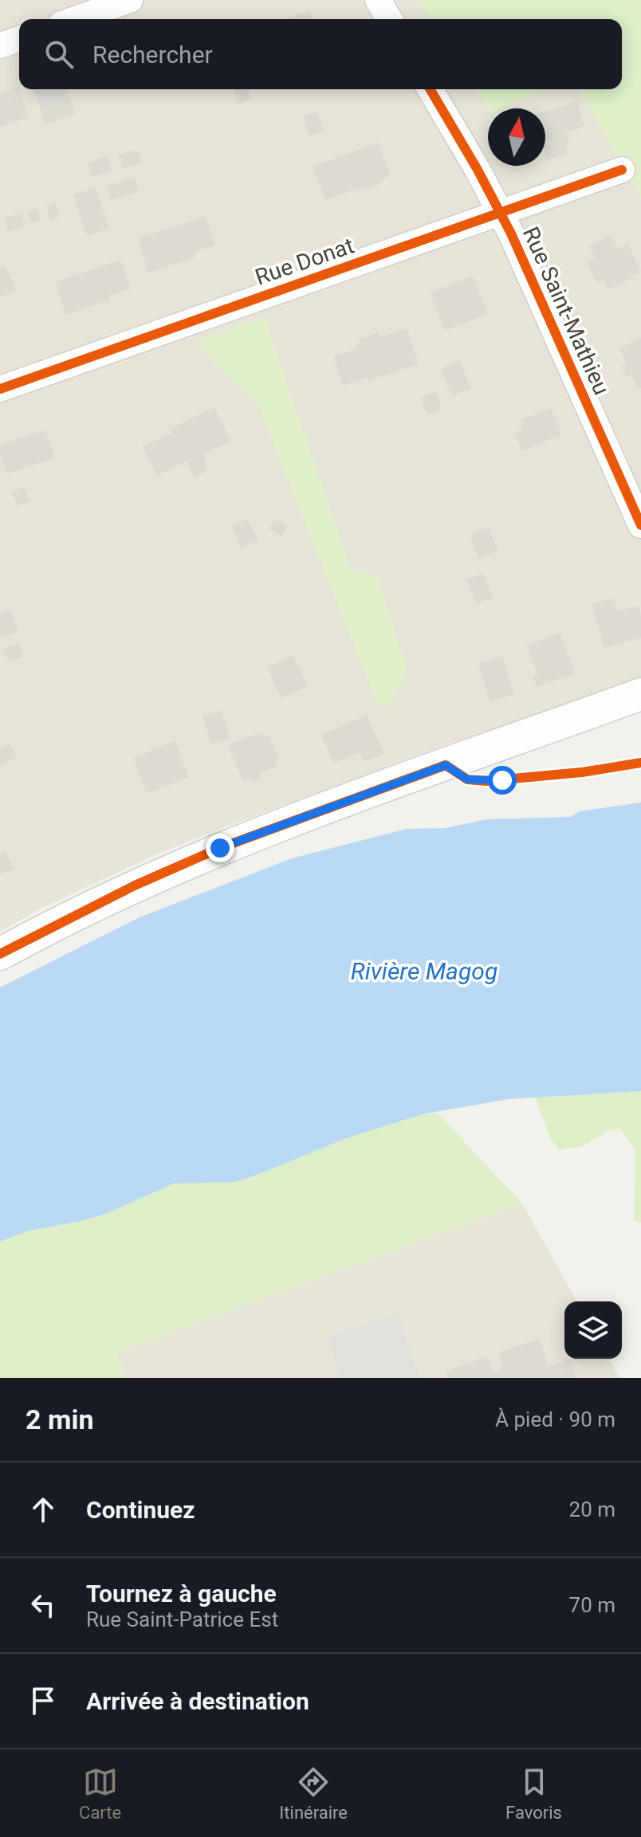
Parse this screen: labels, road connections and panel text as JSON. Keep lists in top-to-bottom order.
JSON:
{
  "streets": {
    "street": ["Rue Donat", "Rue Saint-Mathieu"]
  },
  "crossings": [
    ["Rue Donat", "Rue Saint-Mathieu"]
  ],
  "water": ["Rivière Magog"],
  "north": "top",
  "page": {
    "search": "Rechercher",
    "heading": ["2 min", "À pied · 90 m"],
    "list": [
      ["Continuez", "20 m"],
      ["Tournez à gauche", "Rue Saint-Patrice Est", "70 m"],
      "Arrivée à destination"
    ],
    "nav": ["Carte", "Itinéraire", "Favoris"]
  }
}
